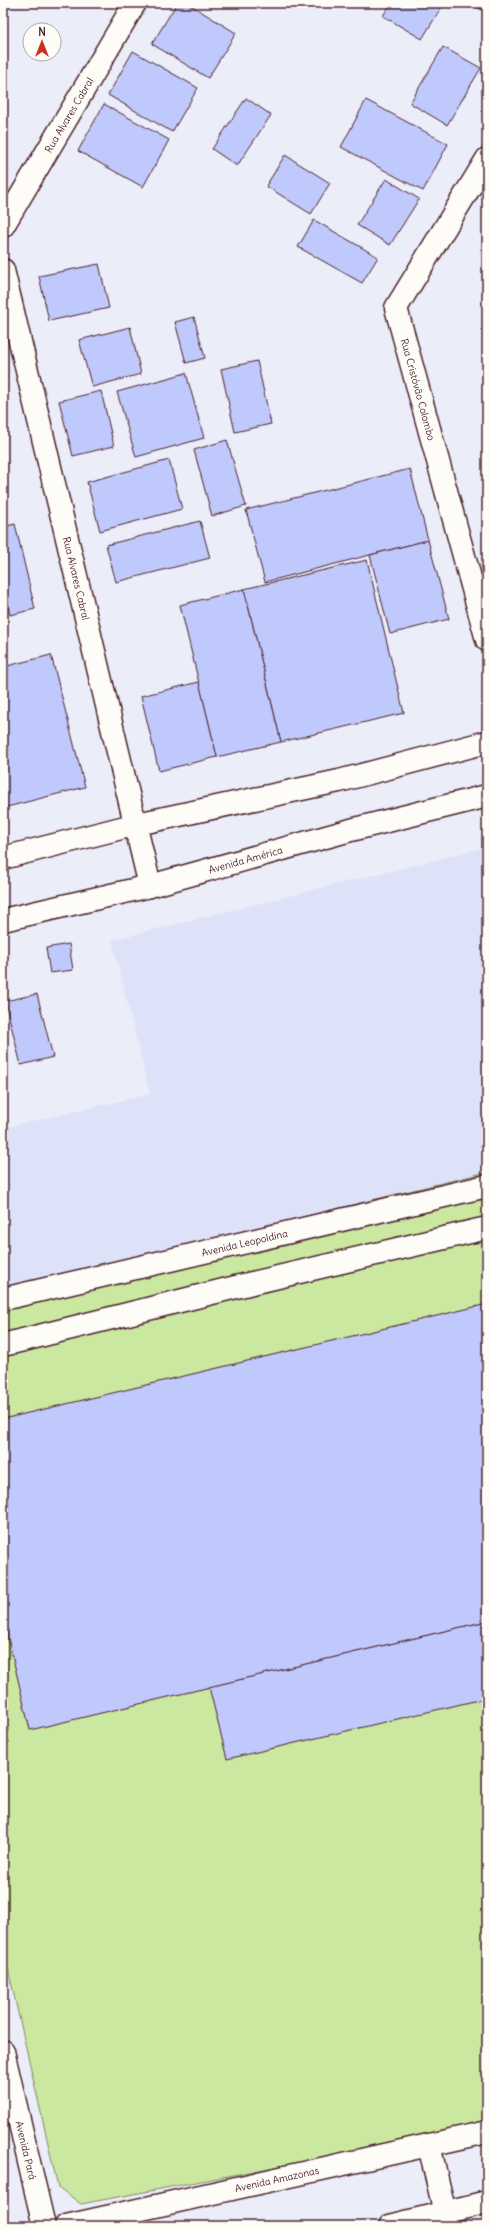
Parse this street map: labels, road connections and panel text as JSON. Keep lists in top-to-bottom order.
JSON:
{
  "streets": {
    "main road": [
      "Rua Alvares Cabral",
      "Rua Cristóvão Colombo",
      "Avenida América",
      "Avenida Leopoldina",
      "Avenida Pará",
      "Avenida Amazonas"
    ]
  },
  "crossings": [
    ["Rua Alvares Cabral", "Avenida América"]
  ],
  "north": "top"
}
